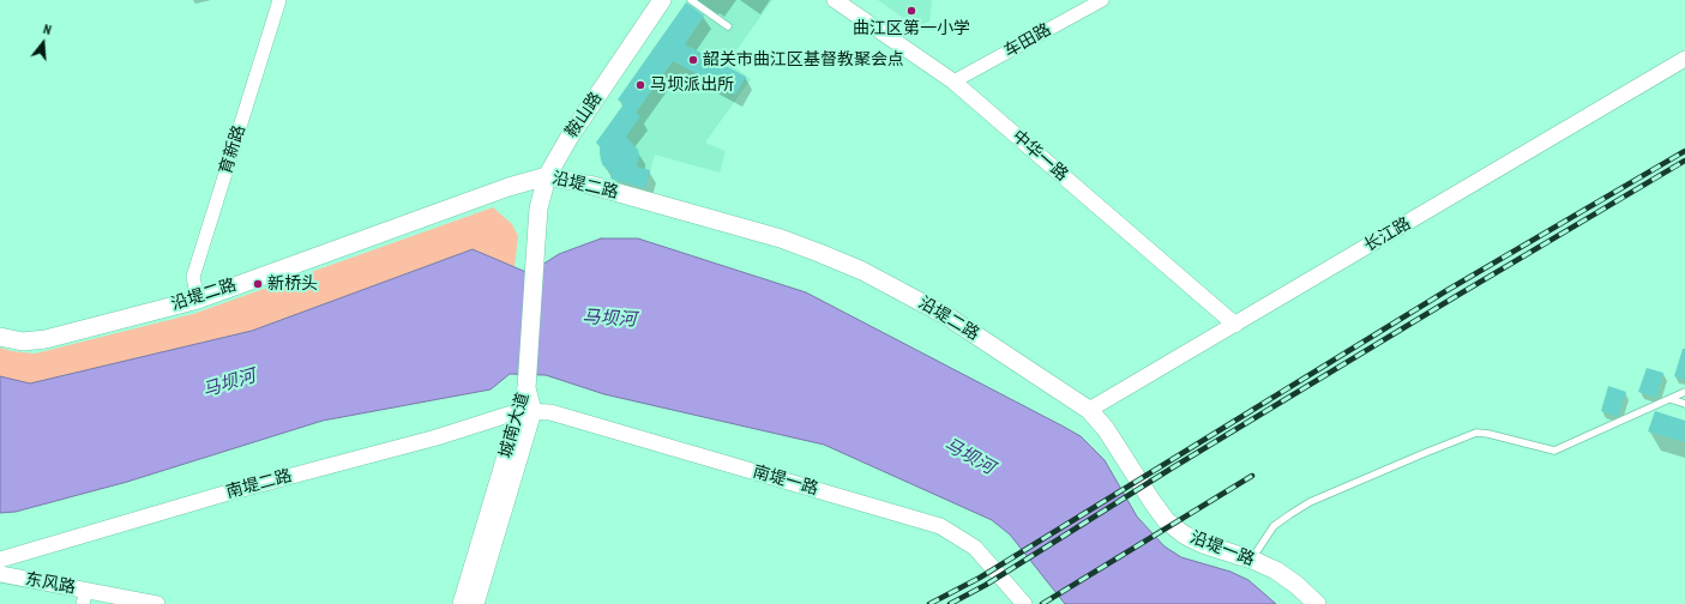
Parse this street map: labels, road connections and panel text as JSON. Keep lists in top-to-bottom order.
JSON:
{
  "streets": {
    "main road": [
      "鞍山路",
      "沿堤二路",
      "城南大道",
      "沿堤一路"
    ],
    "street": [
      "车田路",
      "育新路",
      "中华一路",
      "长江路",
      "南堤一路",
      "南堤二路",
      "东风路"
    ]
  },
  "crossings": [
    ["车田路", "中华一路"],
    ["鞍山路", "沿堤二路"],
    ["鞍山路", "城南大道"],
    ["育新路", "沿堤二路"],
    ["中华一路", "长江路"],
    ["沿堤二路", "长江路"],
    ["沿堤二路", "沿堤一路"],
    ["长江路", "沿堤一路"],
    ["城南大道", "南堤一路"],
    ["城南大道", "南堤二路"],
    ["南堤一路", "南堤二路"]
  ],
  "water": ["马坝河"],
  "places": [
    "曲江区第一小学",
    "韶关市曲江区基督教聚会点",
    "马坝派出所",
    "新桥头"
  ],
  "north": "top"
}
